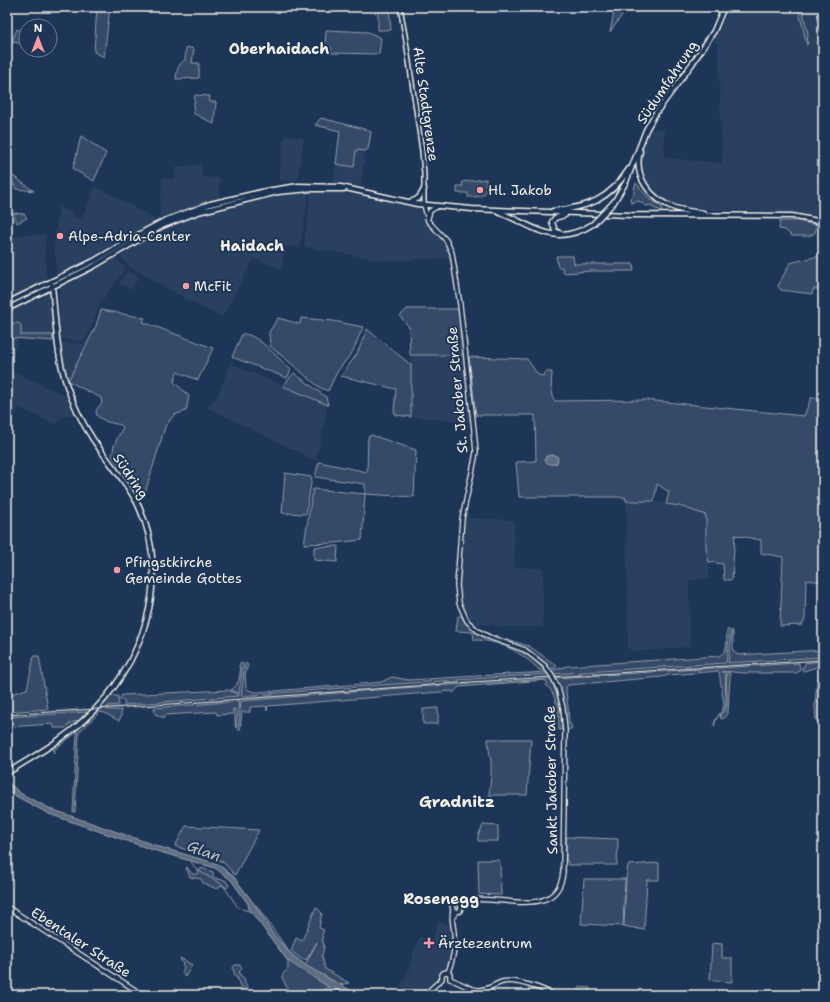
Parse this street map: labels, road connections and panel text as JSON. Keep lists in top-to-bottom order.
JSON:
{
  "streets": {
    "main road": [
      "Südumfahrung",
      "St. Jakober Straße",
      "Südring",
      "Sankt Jakober Straße",
      "Ebentaler Straße"
    ],
    "street": ["Alte Stadtgrenze"]
  },
  "crossings": [
    ["Alte Stadtgrenze", "St. Jakober Straße"],
    ["St. Jakober Straße", "Sankt Jakober Straße"]
  ],
  "districts": [
    "Oberhaidach",
    "Haidach",
    "Gradnitz",
    "Rosenegg"
  ],
  "water": ["Glan"],
  "places": {
    "other": [
      "Hl. Jakob",
      "Alpe-Adria-Center",
      "McFit",
      "Pfingstkirche Gemeinde Gottes"
    ],
    "health": ["Ärztezentrum"]
  },
  "north": "top"
}
